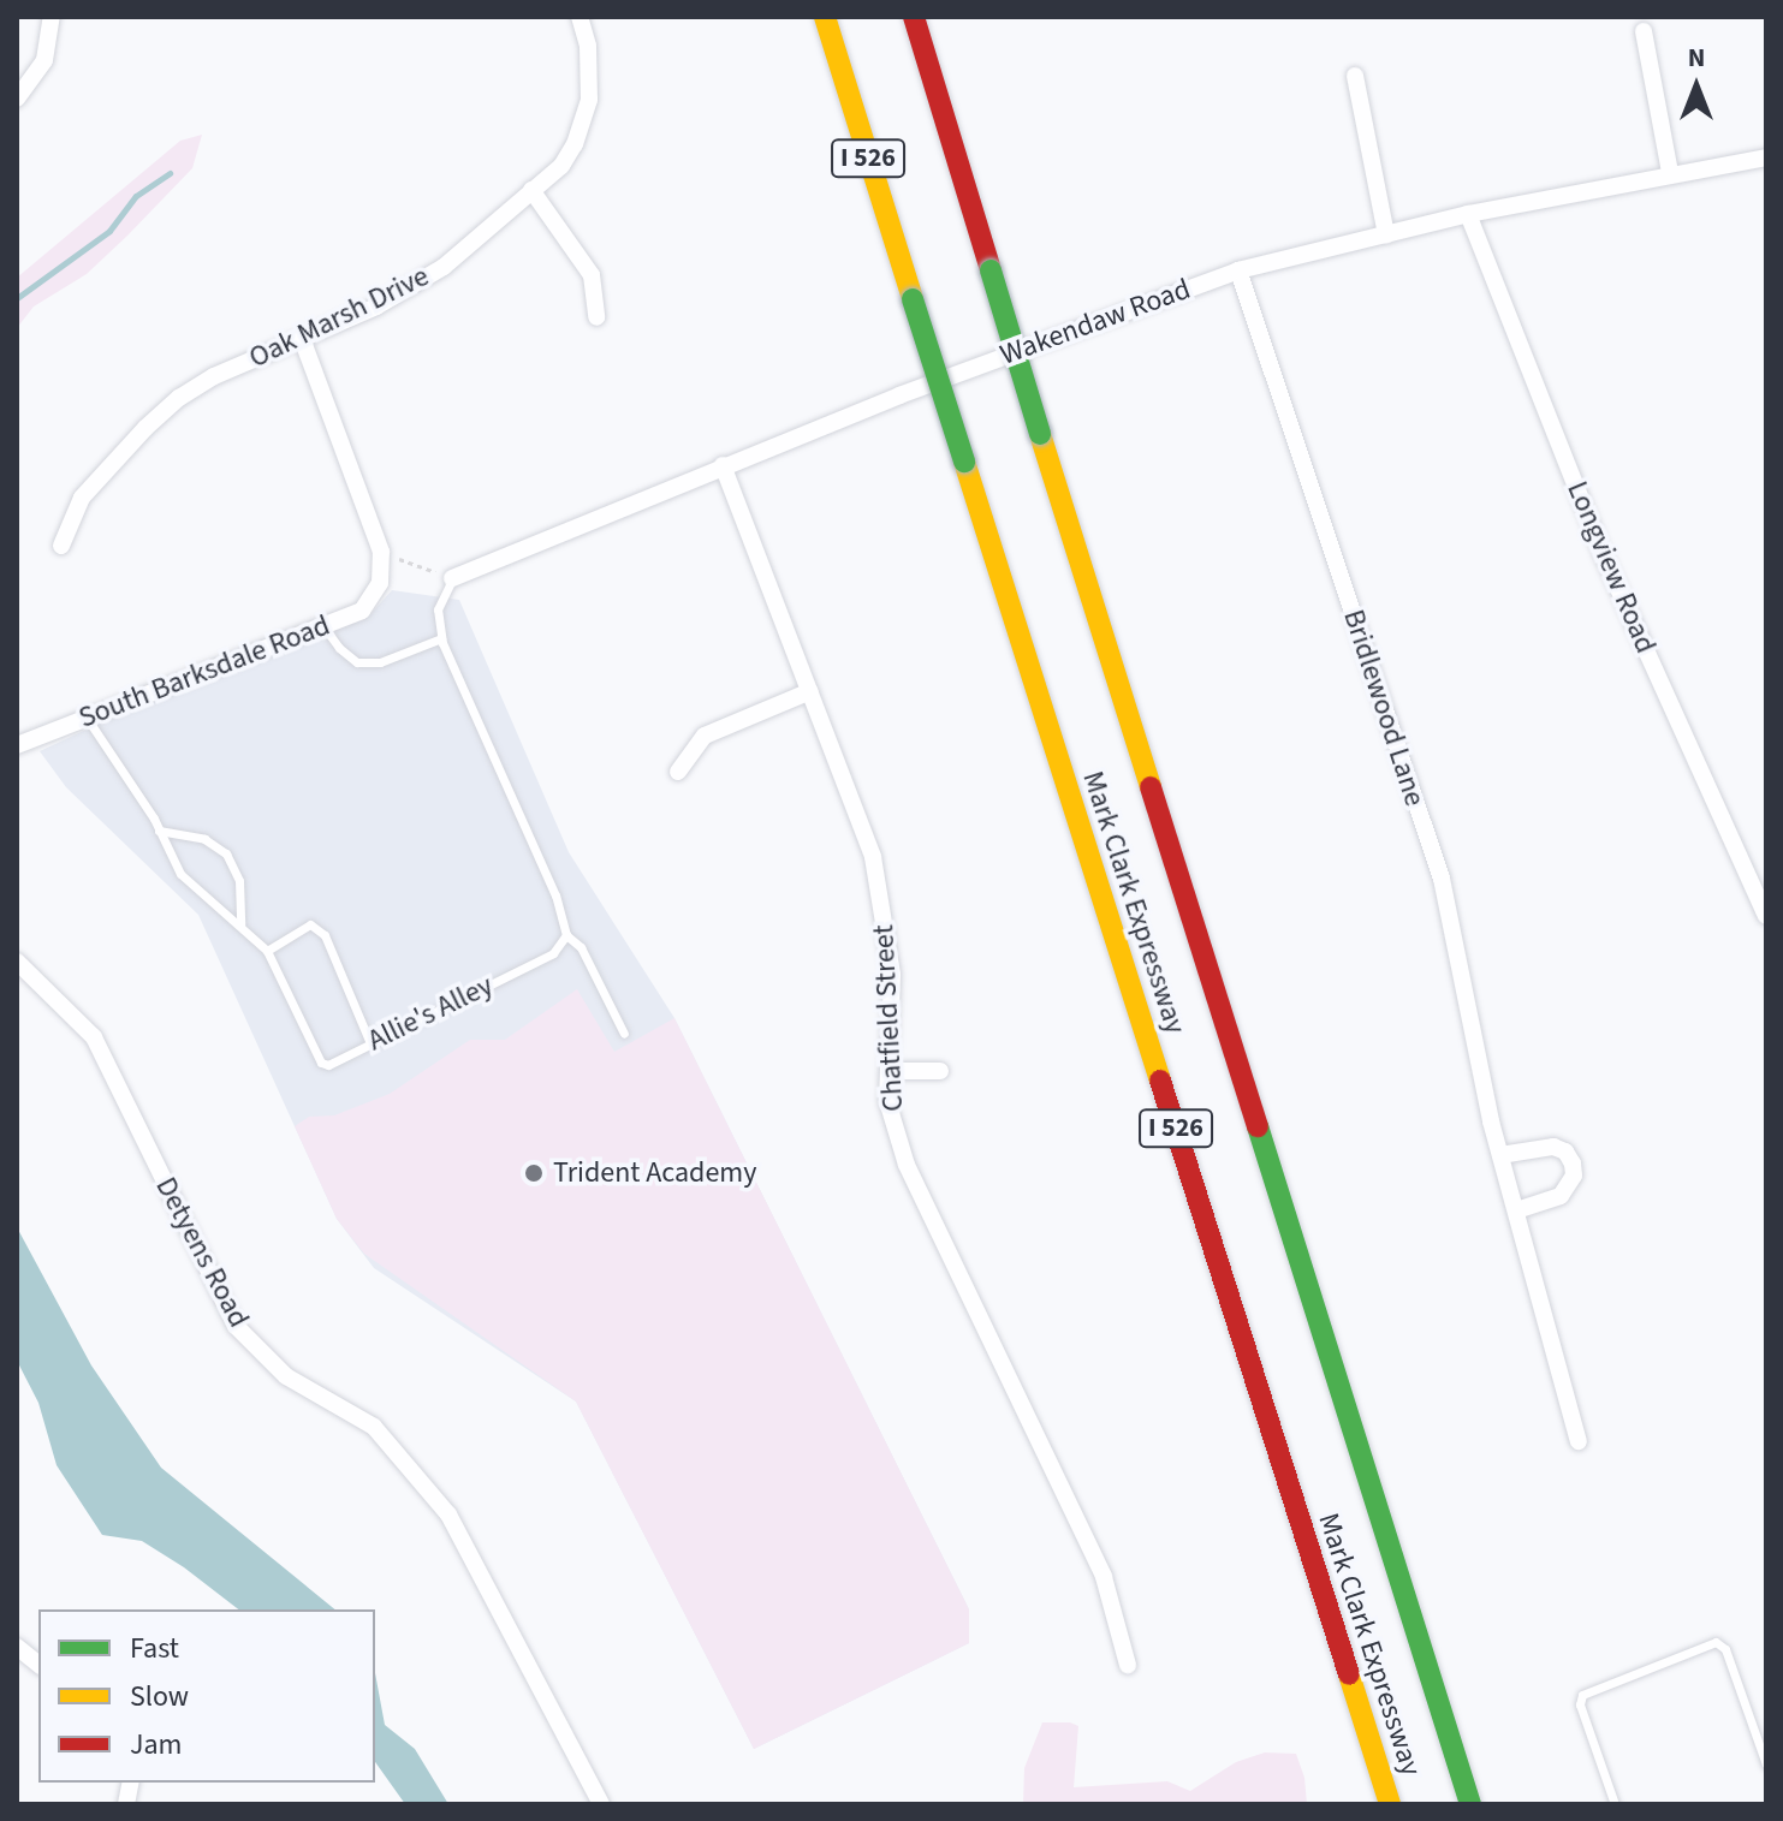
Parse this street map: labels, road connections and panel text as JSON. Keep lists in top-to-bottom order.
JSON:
{
  "streets": {
    "highway": ["I 526", "Mark Clark Expressway"],
    "street": [
      "Oak Marsh Drive",
      "Wakendaw Road",
      "Longview Road",
      "South Barksdale Road",
      "Bridlewood Lane",
      "Chatfield Street",
      "Detyens Road"
    ],
    "lane": ["Allie's Alley"]
  },
  "crossings": [
    ["Wakendaw Road", "Longview Road"],
    ["Wakendaw Road", "Bridlewood Lane"],
    ["Wakendaw Road", "Chatfield Street"],
    ["South Barksdale Road", "Allie's Alley"]
  ],
  "places": ["Trident Academy"],
  "legend": ["Fast", "Slow", "Jam"],
  "north": "top"
}
